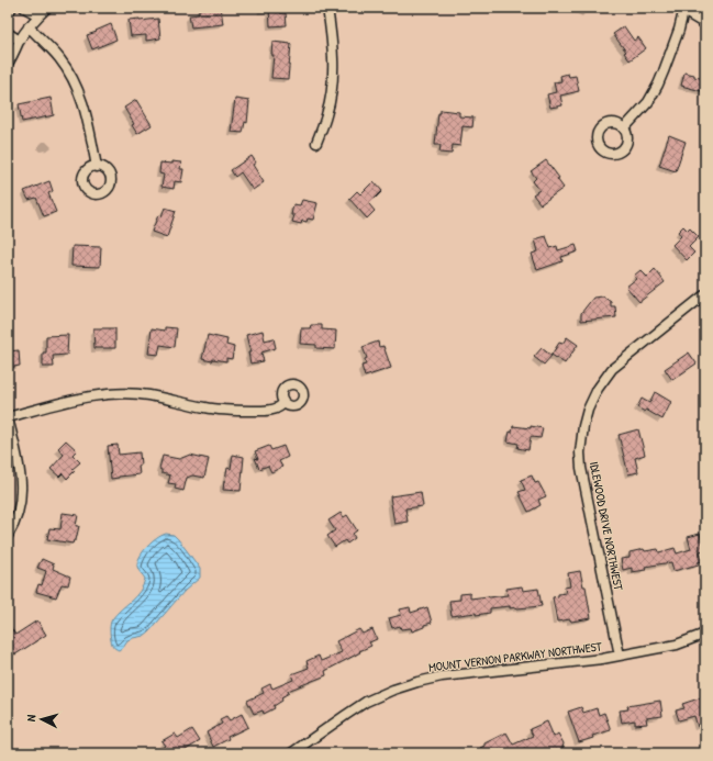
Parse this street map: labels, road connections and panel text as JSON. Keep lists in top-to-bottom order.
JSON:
{
  "streets": {
    "street": ["IDLEWOOD DRIVE NORTHWEST", "MOUNT VERNON PARKWAY NORTHWEST"]
  },
  "crossings": [
    ["IDLEWOOD DRIVE NORTHWEST", "MOUNT VERNON PARKWAY NORTHWEST"]
  ],
  "north": "left"
}
